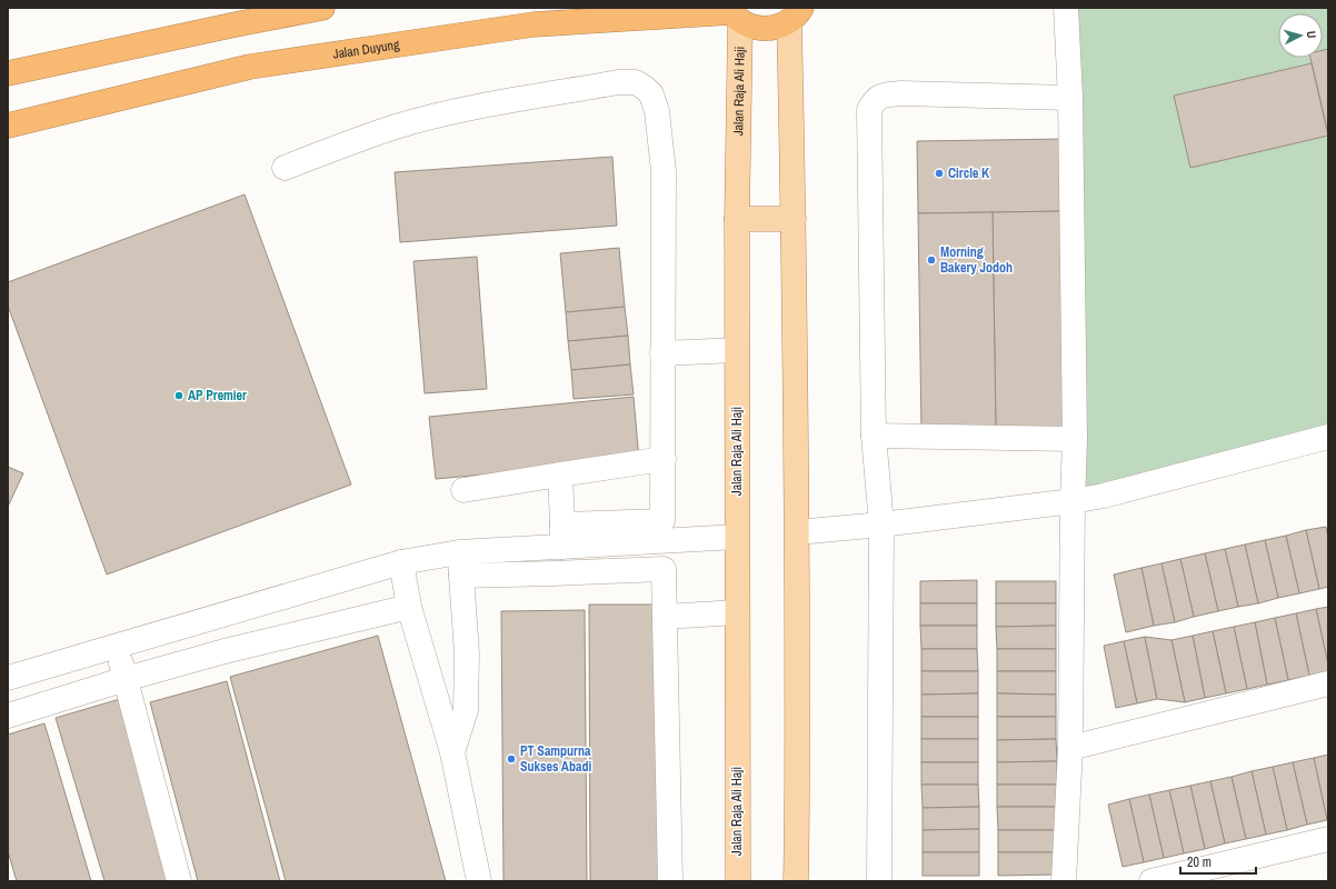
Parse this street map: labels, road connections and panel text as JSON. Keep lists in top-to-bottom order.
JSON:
{
  "streets": {
    "highway": ["Jalan Duyung"],
    "main road": ["Jalan Raja Ali Haji"]
  },
  "crossings": [
    ["Jalan Duyung", "Jalan Raja Ali Haji"]
  ],
  "places": [
    "Circle K",
    "Morning Bakery Jodoh",
    "AP Premier",
    "PT Sampurna Sukses Abadi"
  ],
  "scale_bar": "20 m",
  "north": "right"
}
